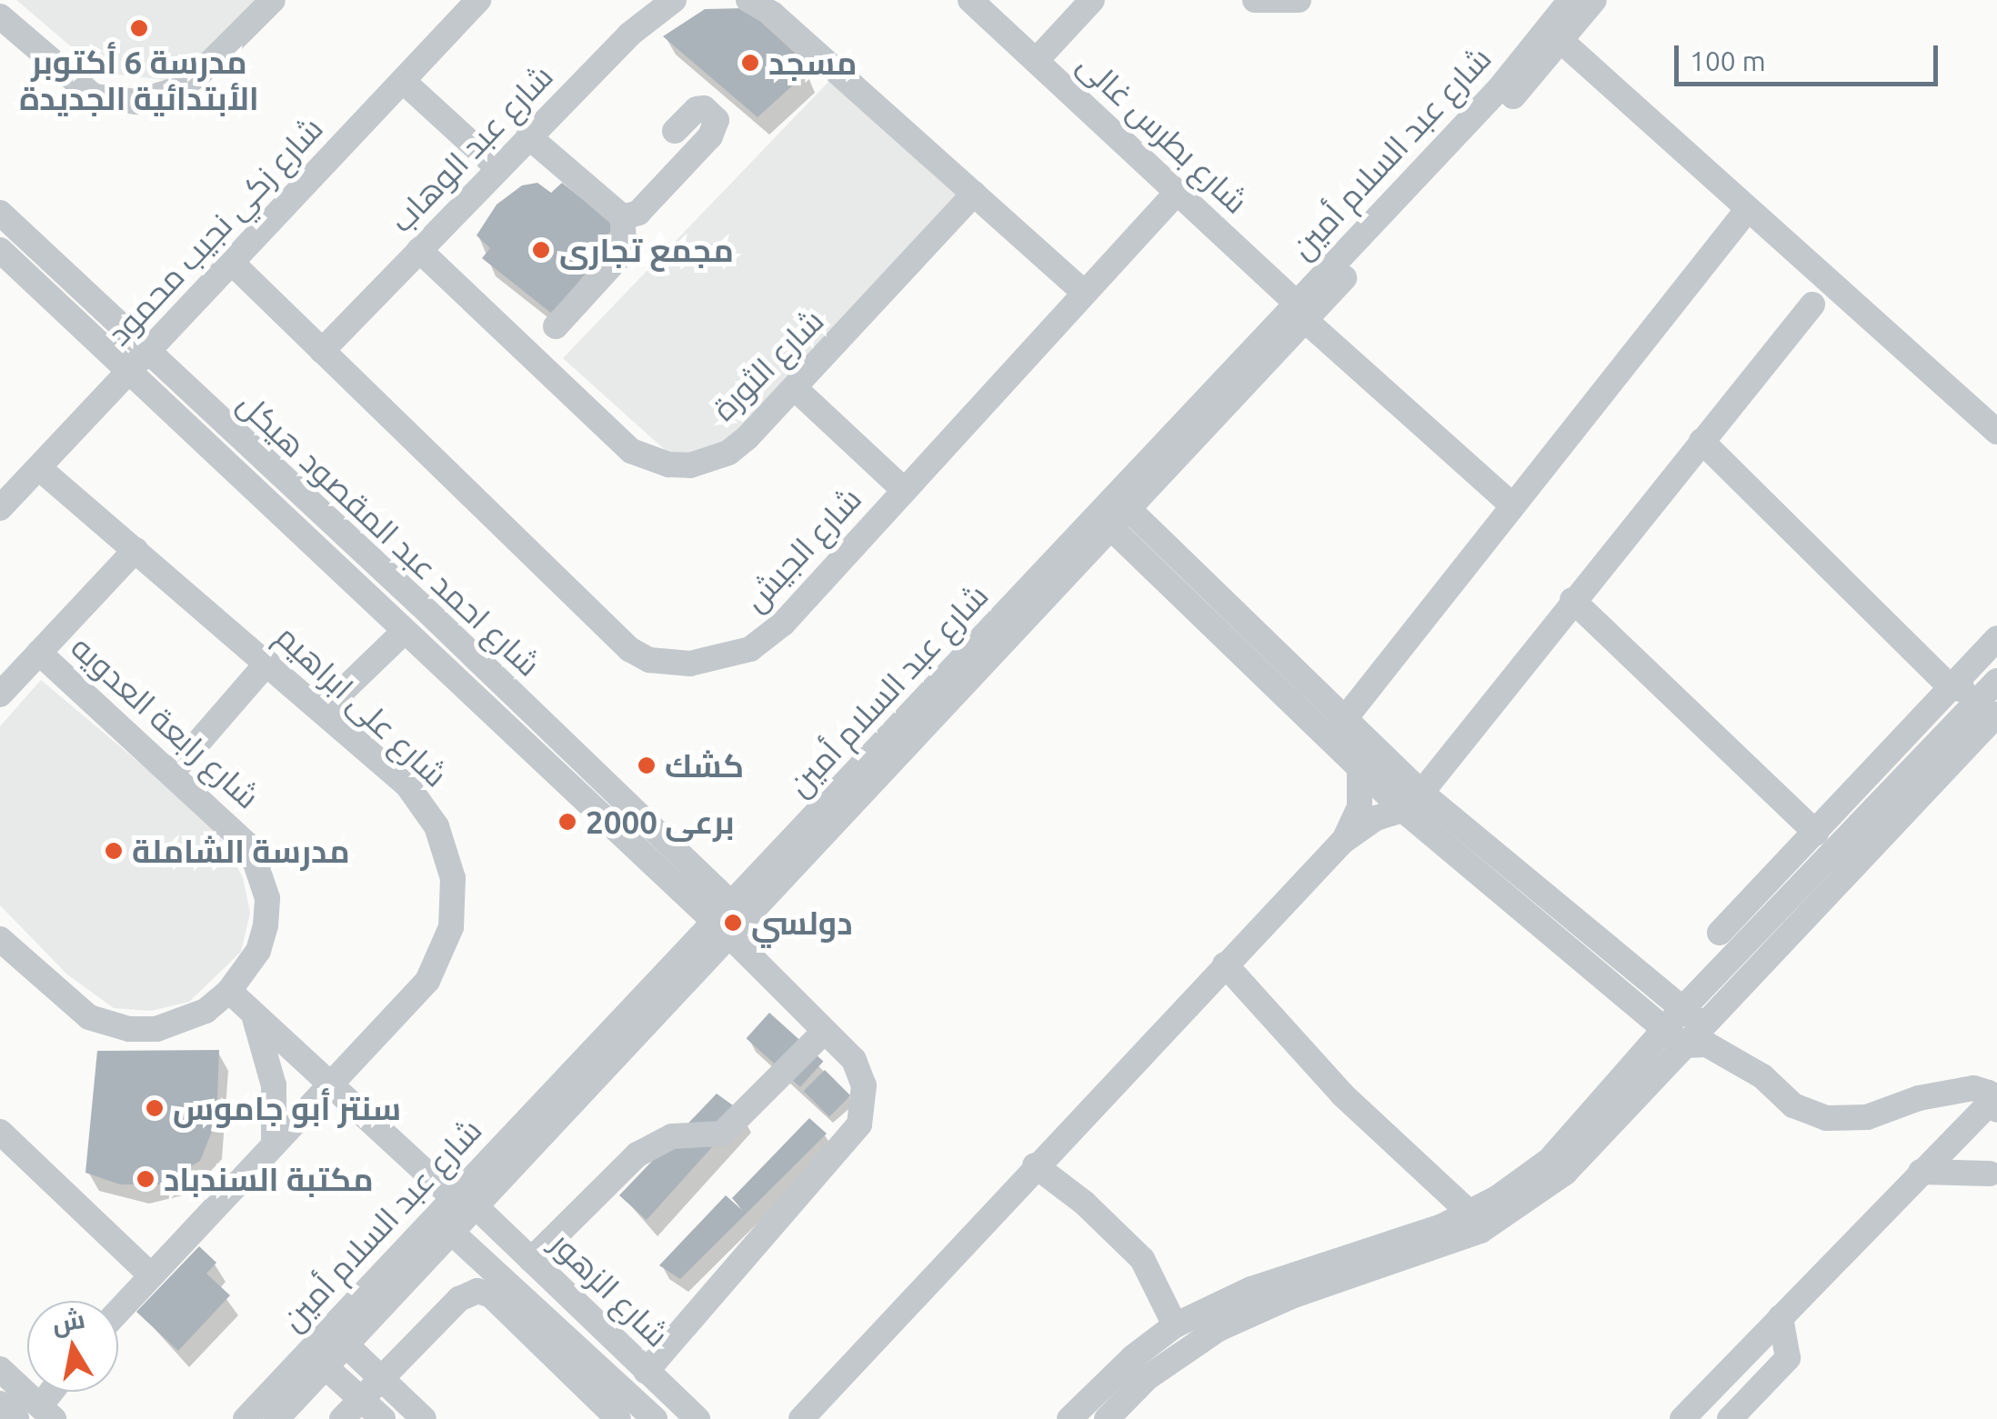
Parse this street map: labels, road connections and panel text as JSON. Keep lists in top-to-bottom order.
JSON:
{
  "streets": {
    "street": [
      "شارع بطرس غالى",
      "شارع عبد الوهاب",
      "شارع عبد السلام أمين",
      "شارع زكي نجيب محمود",
      "شارع الثورة",
      "شارع احمد عبد المقصود هيكل",
      "شارع الجيش",
      "شارع على ابراهيم",
      "شارع رابعة العدويه",
      "شارع الزهور"
    ]
  },
  "crossings": [
    ["شارع بطرس غالى", "شارع عبد السلام أمين"],
    ["شارع بطرس غالى", "شارع الجيش"],
    ["شارع عبد الوهاب", "شارع الثورة"],
    ["شارع عبد الوهاب", "شارع الجيش"],
    ["شارع عبد السلام أمين", "شارع احمد عبد المقصود هيكل"],
    ["شارع عبد السلام أمين", "شارع الزهور"],
    ["شارع زكي نجيب محمود", "شارع احمد عبد المقصود هيكل"],
    ["شارع زكي نجيب محمود", "شارع الجيش"],
    ["شارع زكي نجيب محمود", "شارع على ابراهيم"],
    ["شارع على ابراهيم", "شارع الزهور"],
    ["شارع رابعة العدويه", "شارع الزهور"]
  ],
  "places": [
    "مدرسة 6 أكتوبر الأبتدائية الجديدة",
    "مسجد",
    "مجمع تجارى",
    "كشك",
    "برعى 2000",
    "مدرسة الشاملة",
    "دولسي",
    "سنتر أبو جاموس",
    "مكتبة السندباد"
  ],
  "scale_bar": "100 m",
  "north": "top"
}
